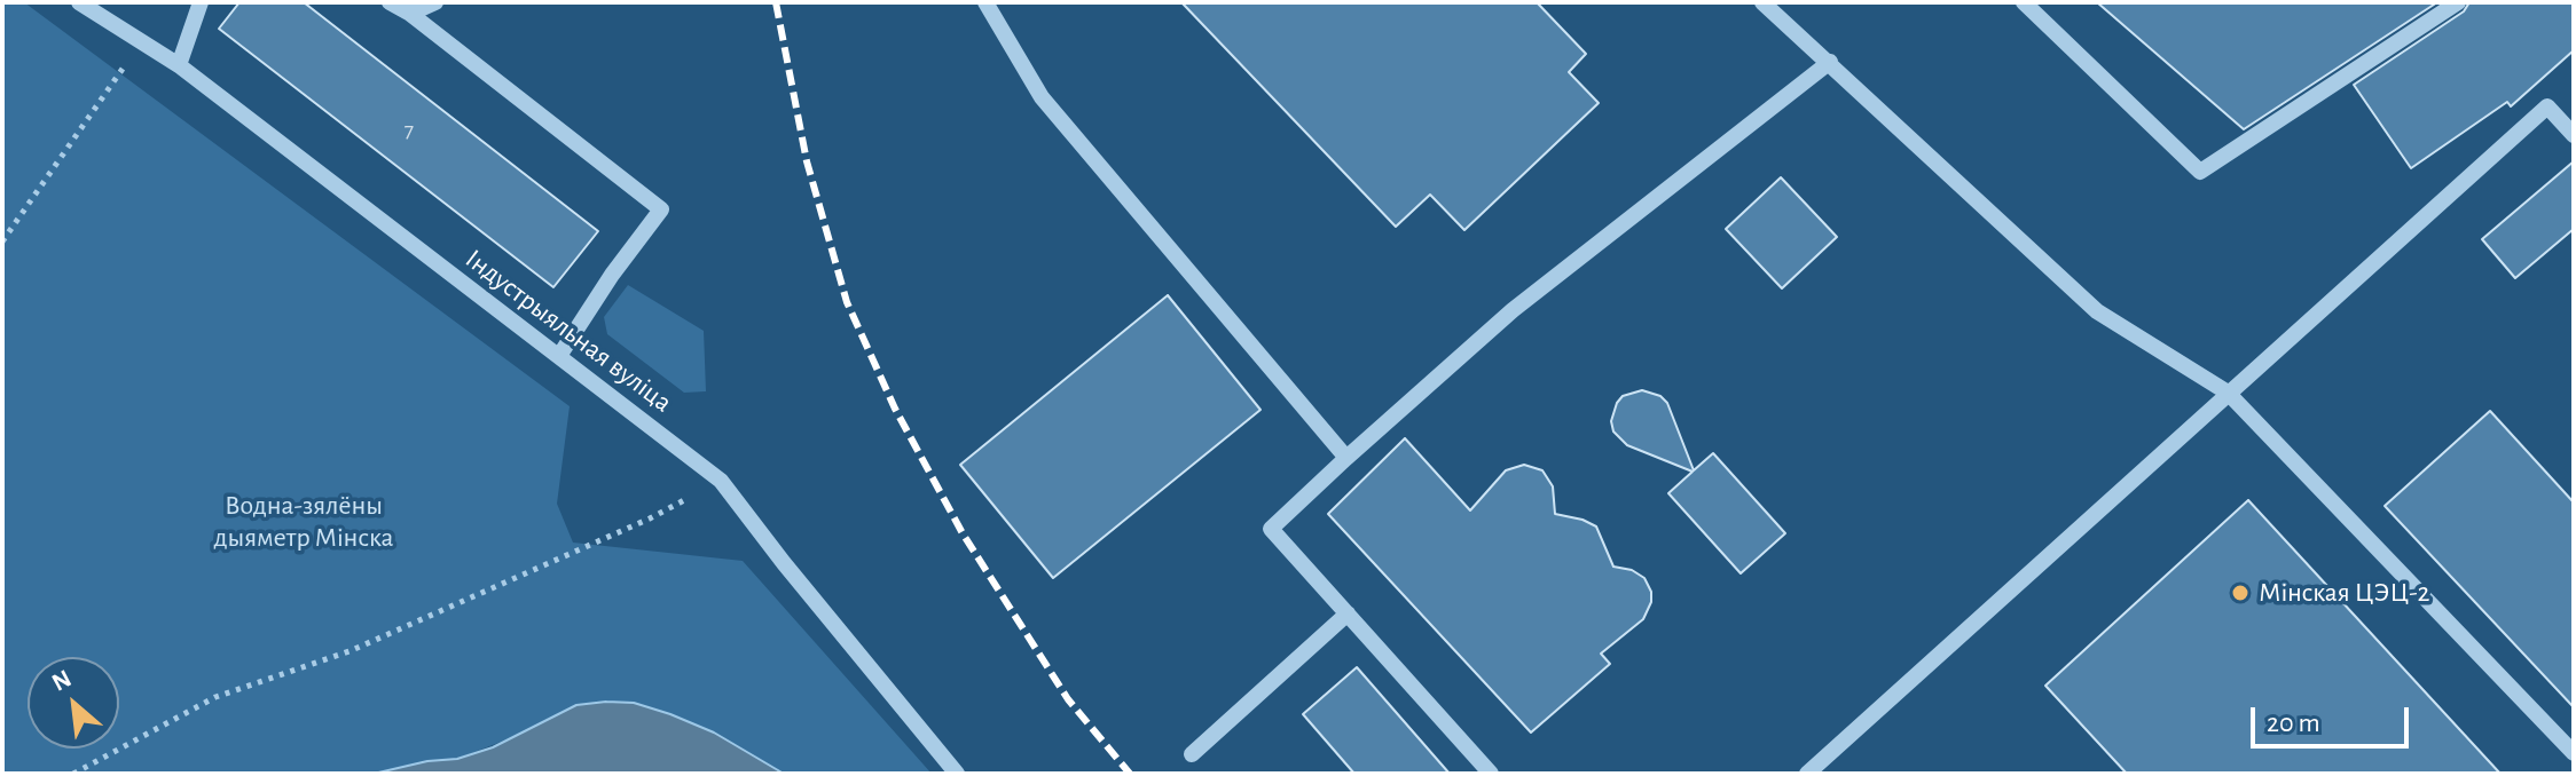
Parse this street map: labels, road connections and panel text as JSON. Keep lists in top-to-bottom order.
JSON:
{
  "streets": {
    "street": ["Індустрыяльная вуліца"]
  },
  "parks": ["Водна-зялёны дыяметр Мінска"],
  "places": ["Мінская ЦЭЦ-2"],
  "house_numbers": ["7"],
  "scale_bar": "20 m",
  "north": "top left"
}
